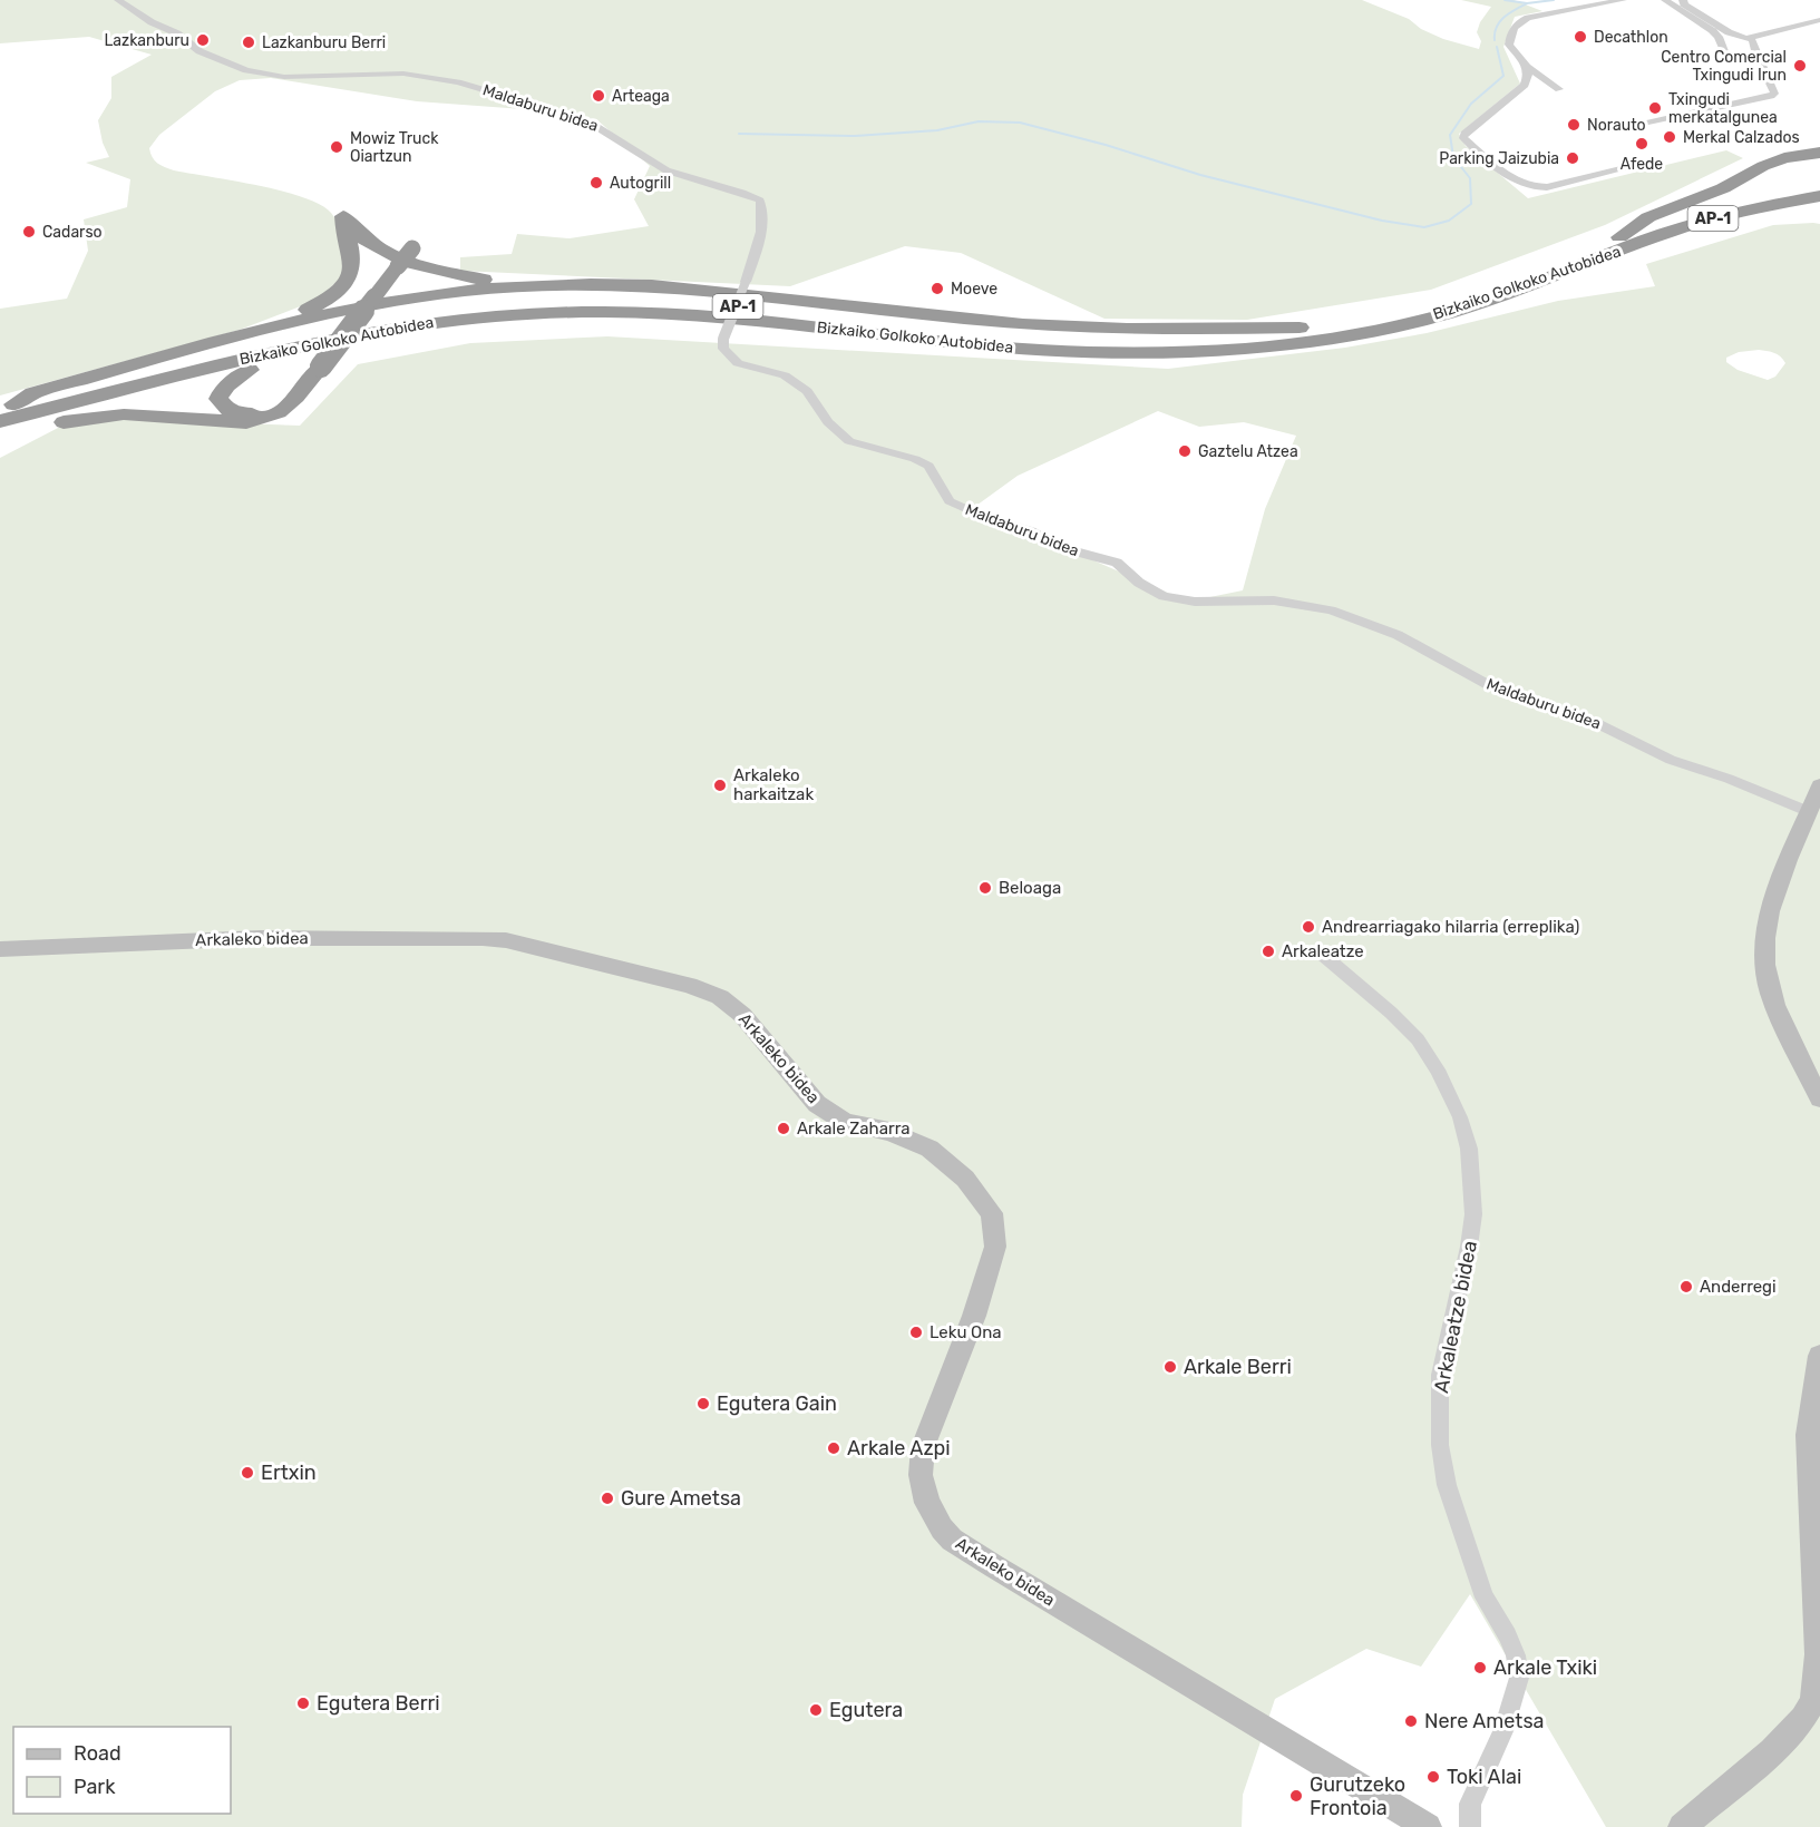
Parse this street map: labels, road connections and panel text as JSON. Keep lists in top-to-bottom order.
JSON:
{
  "streets": {
    "highway": ["AP-1", "Bizkaiko Golkoko Autobidea"],
    "street": ["Maldaburu bidea", "Arkaleko bidea", "Arkaleatze bidea"]
  },
  "places": [
    "Decathlon",
    "Lazkanburu",
    "Lazkanburu Berri",
    "Centro Comercial Txingudi Irun",
    "Arteaga",
    "Txingudi merkatalgunea",
    "Norauto",
    "Merkal Calzados",
    "Afede",
    "Mowiz Truck Oiartzun",
    "Parking Jaizubia",
    "Autogrill",
    "Cadarso",
    "Moeve",
    "Gaztelu Atzea",
    "Arkaleko harkaitzak",
    "Beloaga",
    "Andrearriagako hilarria (erreplika)",
    "Arkaleatze",
    "Arkale Zaharra",
    "Anderregi",
    "Leku Ona",
    "Arkale Berri",
    "Egutera Gain",
    "Arkale Azpi",
    "Ertxin",
    "Gure Ametsa",
    "Arkale Txiki",
    "Egutera Berri",
    "Egutera",
    "Nere Ametsa",
    "Toki Alai",
    "Gurutzeko Frontoia"
  ],
  "legend": ["Road", "Park"]
}
